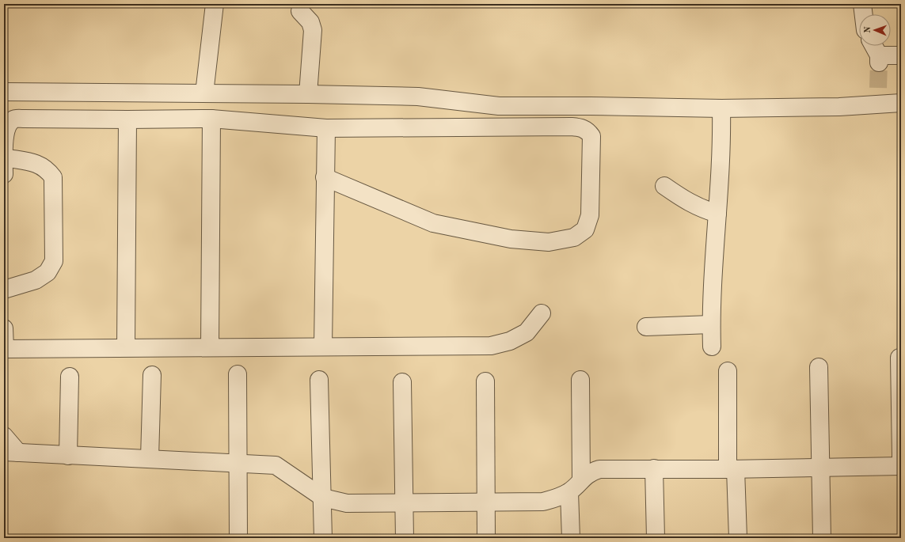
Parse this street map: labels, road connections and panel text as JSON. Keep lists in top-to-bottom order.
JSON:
{
  "north": "left"
}
